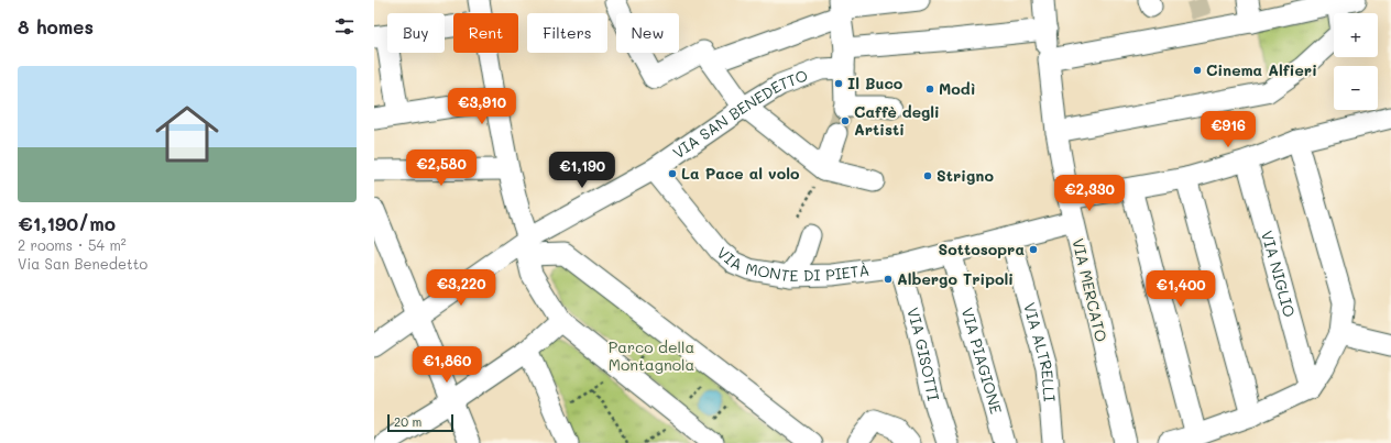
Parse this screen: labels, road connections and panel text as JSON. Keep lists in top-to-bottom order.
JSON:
{
  "streets": {
    "street": [
      "VIA SAN BENEDETTO",
      "VIA MONTE DI PIETÀ",
      "VIA NIGLIO",
      "VIA MERCATO",
      "VIA ALTRELLI",
      "VIA GISOTTI",
      "VIA PIAGIONE"
    ]
  },
  "crossings": [
    ["VIA SAN BENEDETTO", "VIA MONTE DI PIETÀ"],
    ["VIA SAN BENEDETTO", "VIA MERCATO"],
    ["VIA MONTE DI PIETÀ", "VIA MERCATO"],
    ["VIA MONTE DI PIETÀ", "VIA ALTRELLI"],
    ["VIA MONTE DI PIETÀ", "VIA GISOTTI"],
    ["VIA MONTE DI PIETÀ", "VIA PIAGIONE"]
  ],
  "parks": ["Parco della Montagnola"],
  "places": [
    "Cinema Alfieri",
    "Il Buco",
    "Modì",
    "Caffè degli Artisti",
    "La Pace al volo",
    "Strigno",
    "Sottosopra",
    "Albergo Tripoli"
  ],
  "scale_bar": "20 m",
  "page": {
    "heading": "8 homes",
    "map_buttons": ["+", "−"],
    "chip": [
      "Buy",
      "Rent",
      "Filters",
      "New"
    ],
    "list": [
      {
        "name": "€1,190/mo",
        "note": "2 rooms · 54 m² · Via San Benedetto"
      }
    ],
    "price": [
      "€3,910",
      "€916",
      "€2,580",
      "€1,190",
      "€2,330",
      "€3,220",
      "€1,400",
      "€1,860"
    ],
    "scale": "20 m"
  }
}
